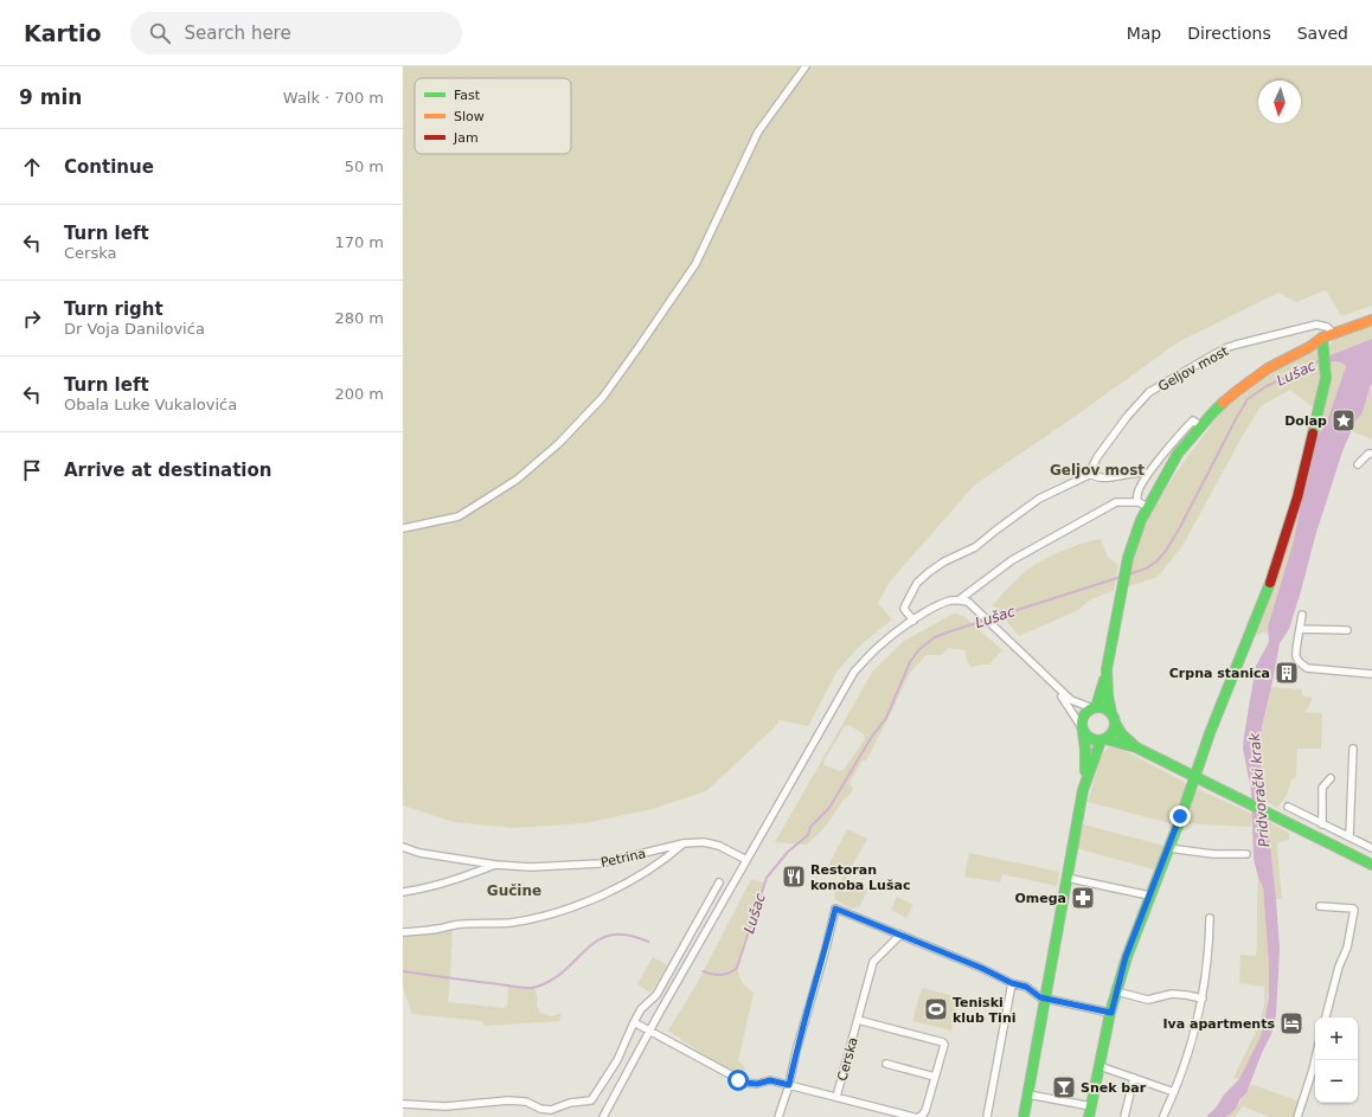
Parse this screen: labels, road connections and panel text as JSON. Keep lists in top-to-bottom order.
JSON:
{
  "streets": {
    "street": ["Geljov most", "Petrina", "Cerska"]
  },
  "districts": ["Geljov most", "Gučine"],
  "water": ["Lušac", "Pridvorački krak"],
  "places": {
    "place": ["Dolap"],
    "building": ["Crpna stanica"],
    "restaurant": ["Restoran konoba Lušac"],
    "pharmacy": ["Omega"],
    "sports": ["Teniski klub Tini"],
    "hotel": ["Iva apartments"],
    "bar": ["Snek bar"]
  },
  "legend": ["Fast", "Slow", "Jam"],
  "north": "bottom",
  "page": {
    "header": "Kartio",
    "search": "Search here",
    "nav": ["Map", "Directions", "Saved"],
    "heading": ["9 min", "Walk · 700 m"],
    "list": [
      ["Continue", "50 m"],
      ["Turn left", "Cerska", "170 m"],
      ["Turn right", "Dr Voja Danilovića", "280 m"],
      ["Turn left", "Obala Luke Vukalovića", "200 m"],
      "Arrive at destination"
    ],
    "map_buttons": ["+", "−"]
  }
}
